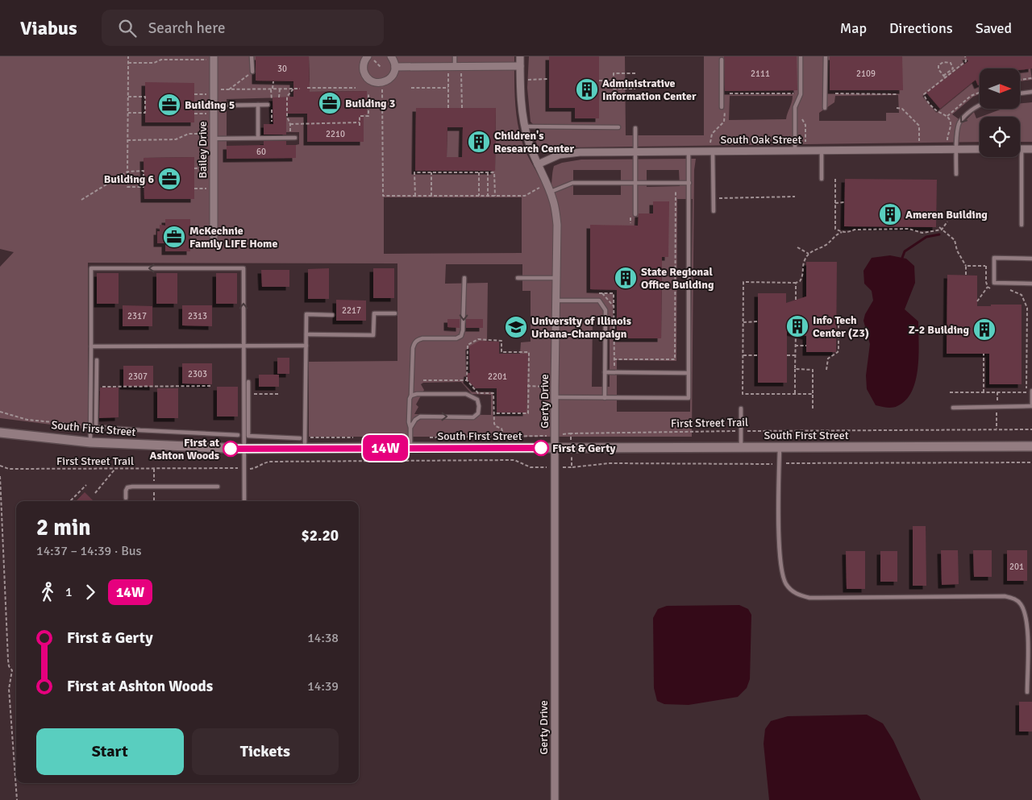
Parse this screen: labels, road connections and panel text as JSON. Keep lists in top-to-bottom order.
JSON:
{
  "streets": {
    "street": [
      "South Oak Street",
      "Bailey Drive",
      "Gerty Drive",
      "South First Street"
    ],
    "path": ["First Street Trail"]
  },
  "crossings": [
    ["South Oak Street", "Gerty Drive"],
    ["Gerty Drive", "South First Street"],
    ["First Street Trail", "South First Street"]
  ],
  "places": {
    "building": [
      "Administrative Information Center",
      "Children's Research Center",
      "Ameren Building",
      "State Regional Office Building",
      "Info Tech Center (Z3)",
      "Z-2 Building"
    ],
    "office": [
      "Building 3",
      "Building 5",
      "Building 6",
      "McKechnie Family LIFE Home"
    ],
    "school or university": ["University of Illinois Urbana-Champaign"],
    "other": ["First & Gerty", "First at Ashton Woods"]
  },
  "lines": ["bus line 14W"],
  "house_numbers": [
    "30",
    "2111",
    "2109",
    "2210",
    "60",
    "2217",
    "2317",
    "2313",
    "2303",
    "2307",
    "2201",
    "201"
  ],
  "north": "right",
  "page": {
    "header": "Viabus",
    "search": "Search here",
    "nav": ["Map", "Directions", "Saved"],
    "on_map": "14W",
    "heading": ["2 min", "14:37 – 14:39 · Bus", "$2.20"],
    "legs": ["1", "14W"],
    "list": [
      {
        "name": "First & Gerty",
        "value": "14:38"
      },
      {
        "name": "First at Ashton Woods",
        "value": "14:39"
      }
    ],
    "buttons": ["Start", "Tickets"]
  }
}
